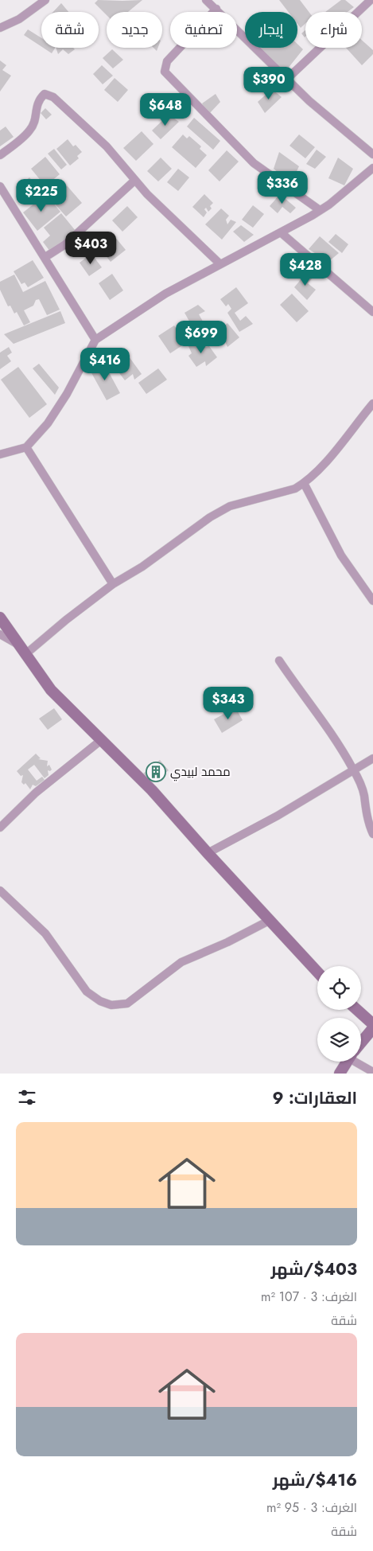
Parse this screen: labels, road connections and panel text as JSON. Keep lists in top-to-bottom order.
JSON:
{
  "places": {
    "building": ["محمد لبيدي"]
  },
  "page": {
    "chip": [
      "شراء",
      "إيجار",
      "تصفية",
      "جديد",
      "شقة"
    ],
    "price": [
      "$390",
      "$648",
      "$336",
      "$225",
      "$403",
      "$428",
      "$699",
      "$416",
      "$343"
    ],
    "heading": "العقارات: 9",
    "list": [
      {
        "name": "$403/شهر",
        "note": "الغرف: 3 · 107 m² · شقة"
      },
      {
        "name": "$416/شهر",
        "note": "الغرف: 3 · 95 m² · شقة"
      }
    ]
  }
}
